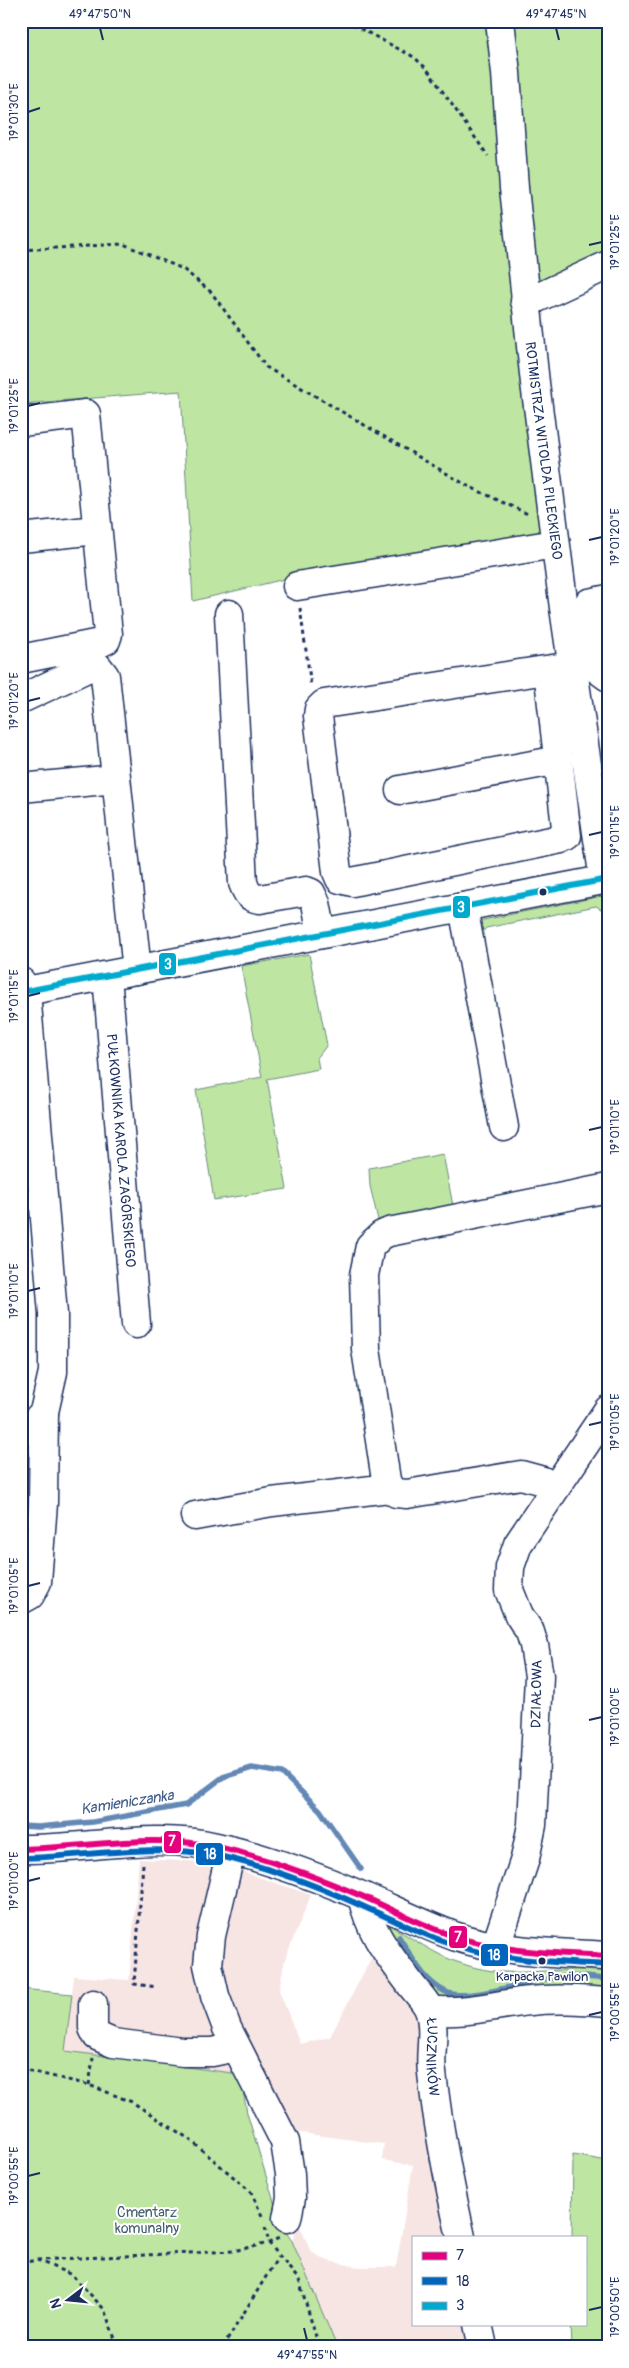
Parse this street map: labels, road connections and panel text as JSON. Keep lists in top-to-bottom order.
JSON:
{
  "streets": {
    "street": [
      "ROTMISTRZA WITOLDA PILECKIEGO",
      "PUŁKOWNIKA KAROLA ZAGÓRSKIEGO",
      "DZIAŁOWA",
      "ŁUCZNIKÓW"
    ]
  },
  "water": ["Kamieniczanka"],
  "parks": ["Cmentarz komunalny"],
  "places": ["Karpacka Pawilon"],
  "lines": ["transit line 3", "transit line 7", "transit line 18"],
  "legend": ["7", "18", "3"],
  "north": "left",
  "coordinates": [
    "49°47'50\"N",
    "49°47'45\"N",
    "19°01'30\"E",
    "19°01'25\"E",
    "19°01'20\"E",
    "19°01'15\"E",
    "19°01'10\"E",
    "19°01'05\"E",
    "19°01'00\"E",
    "19°00'55\"E",
    "19°00'50\"E",
    "49°47'55\"N"
  ]
}
